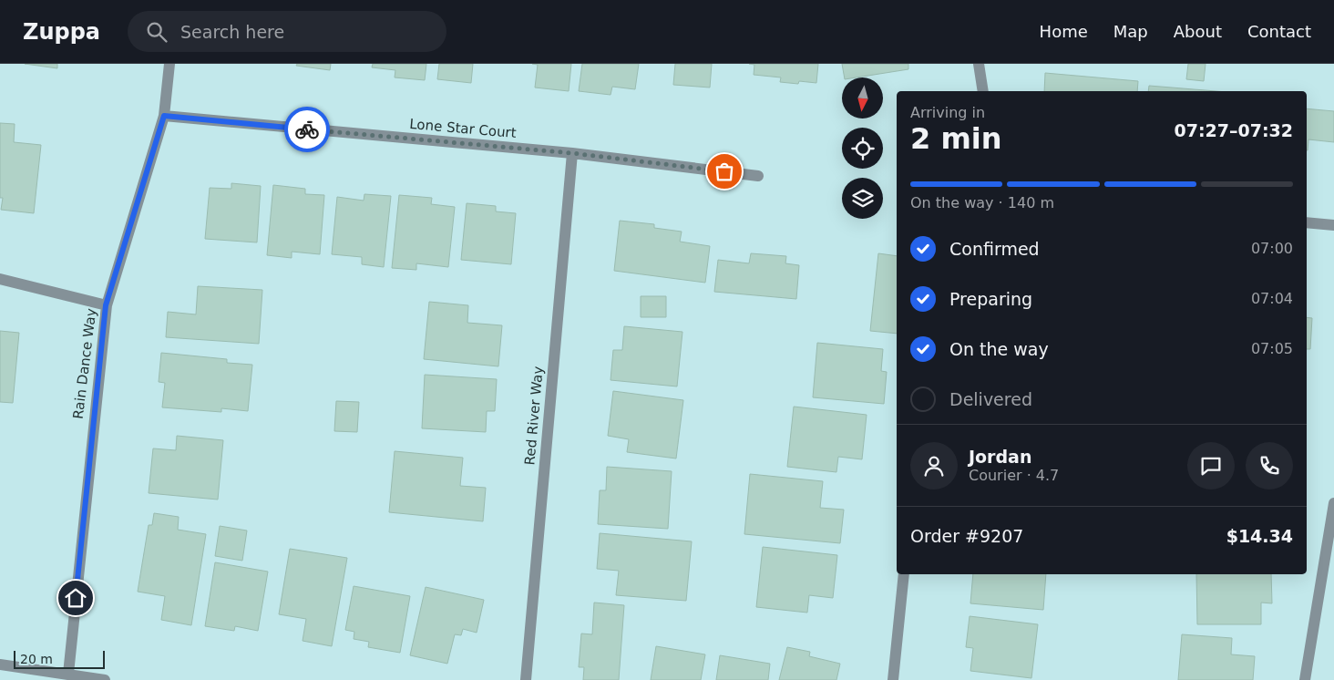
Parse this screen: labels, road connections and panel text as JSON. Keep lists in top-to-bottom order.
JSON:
{
  "streets": {
    "street": ["Lone Star Court", "Rain Dance Way", "Red River Way"]
  },
  "crossings": [
    ["Lone Star Court", "Rain Dance Way"],
    ["Lone Star Court", "Red River Way"]
  ],
  "scale_bar": "20 m",
  "north": "bottom",
  "page": {
    "header": "Zuppa",
    "search": "Search here",
    "nav": [
      "Home",
      "Map",
      "About",
      "Contact"
    ],
    "heading": ["2 min", "Arriving in", "07:27–07:32"],
    "panel": [
      "Jordan",
      "Courier · 4.7",
      "Order #9207",
      "$14.34"
    ],
    "bar": "On the way · 140 m",
    "list": [
      ["Confirmed", "07:00"],
      ["Preparing", "07:04"],
      ["On the way", "07:05"],
      "Delivered"
    ],
    "scale": "20 m"
  }
}
